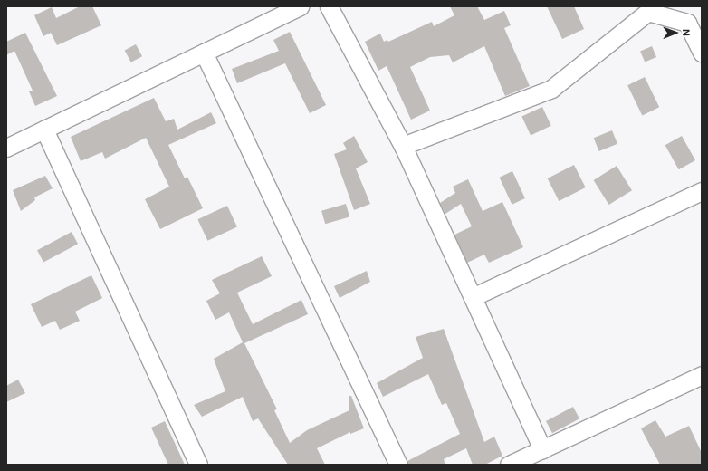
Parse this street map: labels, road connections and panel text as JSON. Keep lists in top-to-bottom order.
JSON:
{
  "north": "right"
}
